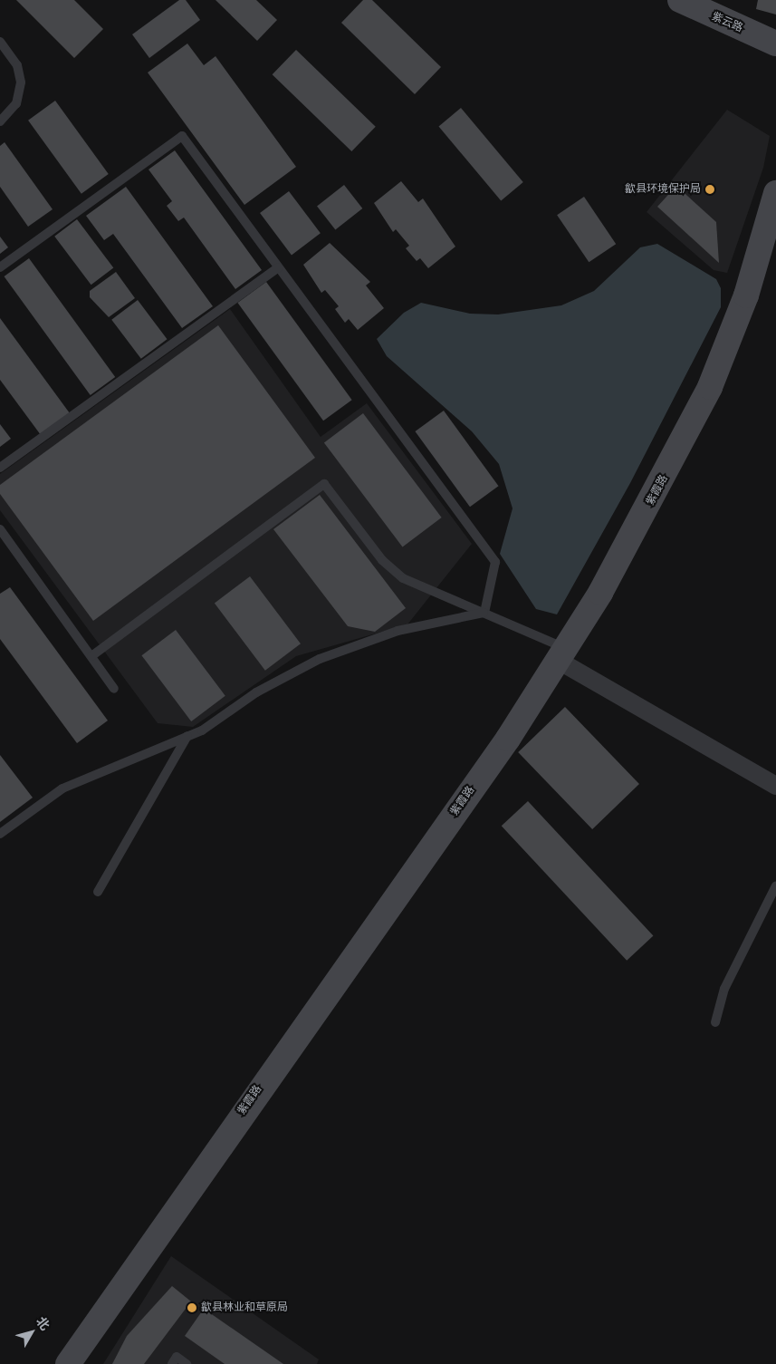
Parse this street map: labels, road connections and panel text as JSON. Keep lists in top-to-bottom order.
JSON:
{
  "streets": {
    "street": ["紫云路", "紫霞路"]
  },
  "places": ["歙县环境保护局", "歙县林业和草原局"],
  "north": "top right"
}
